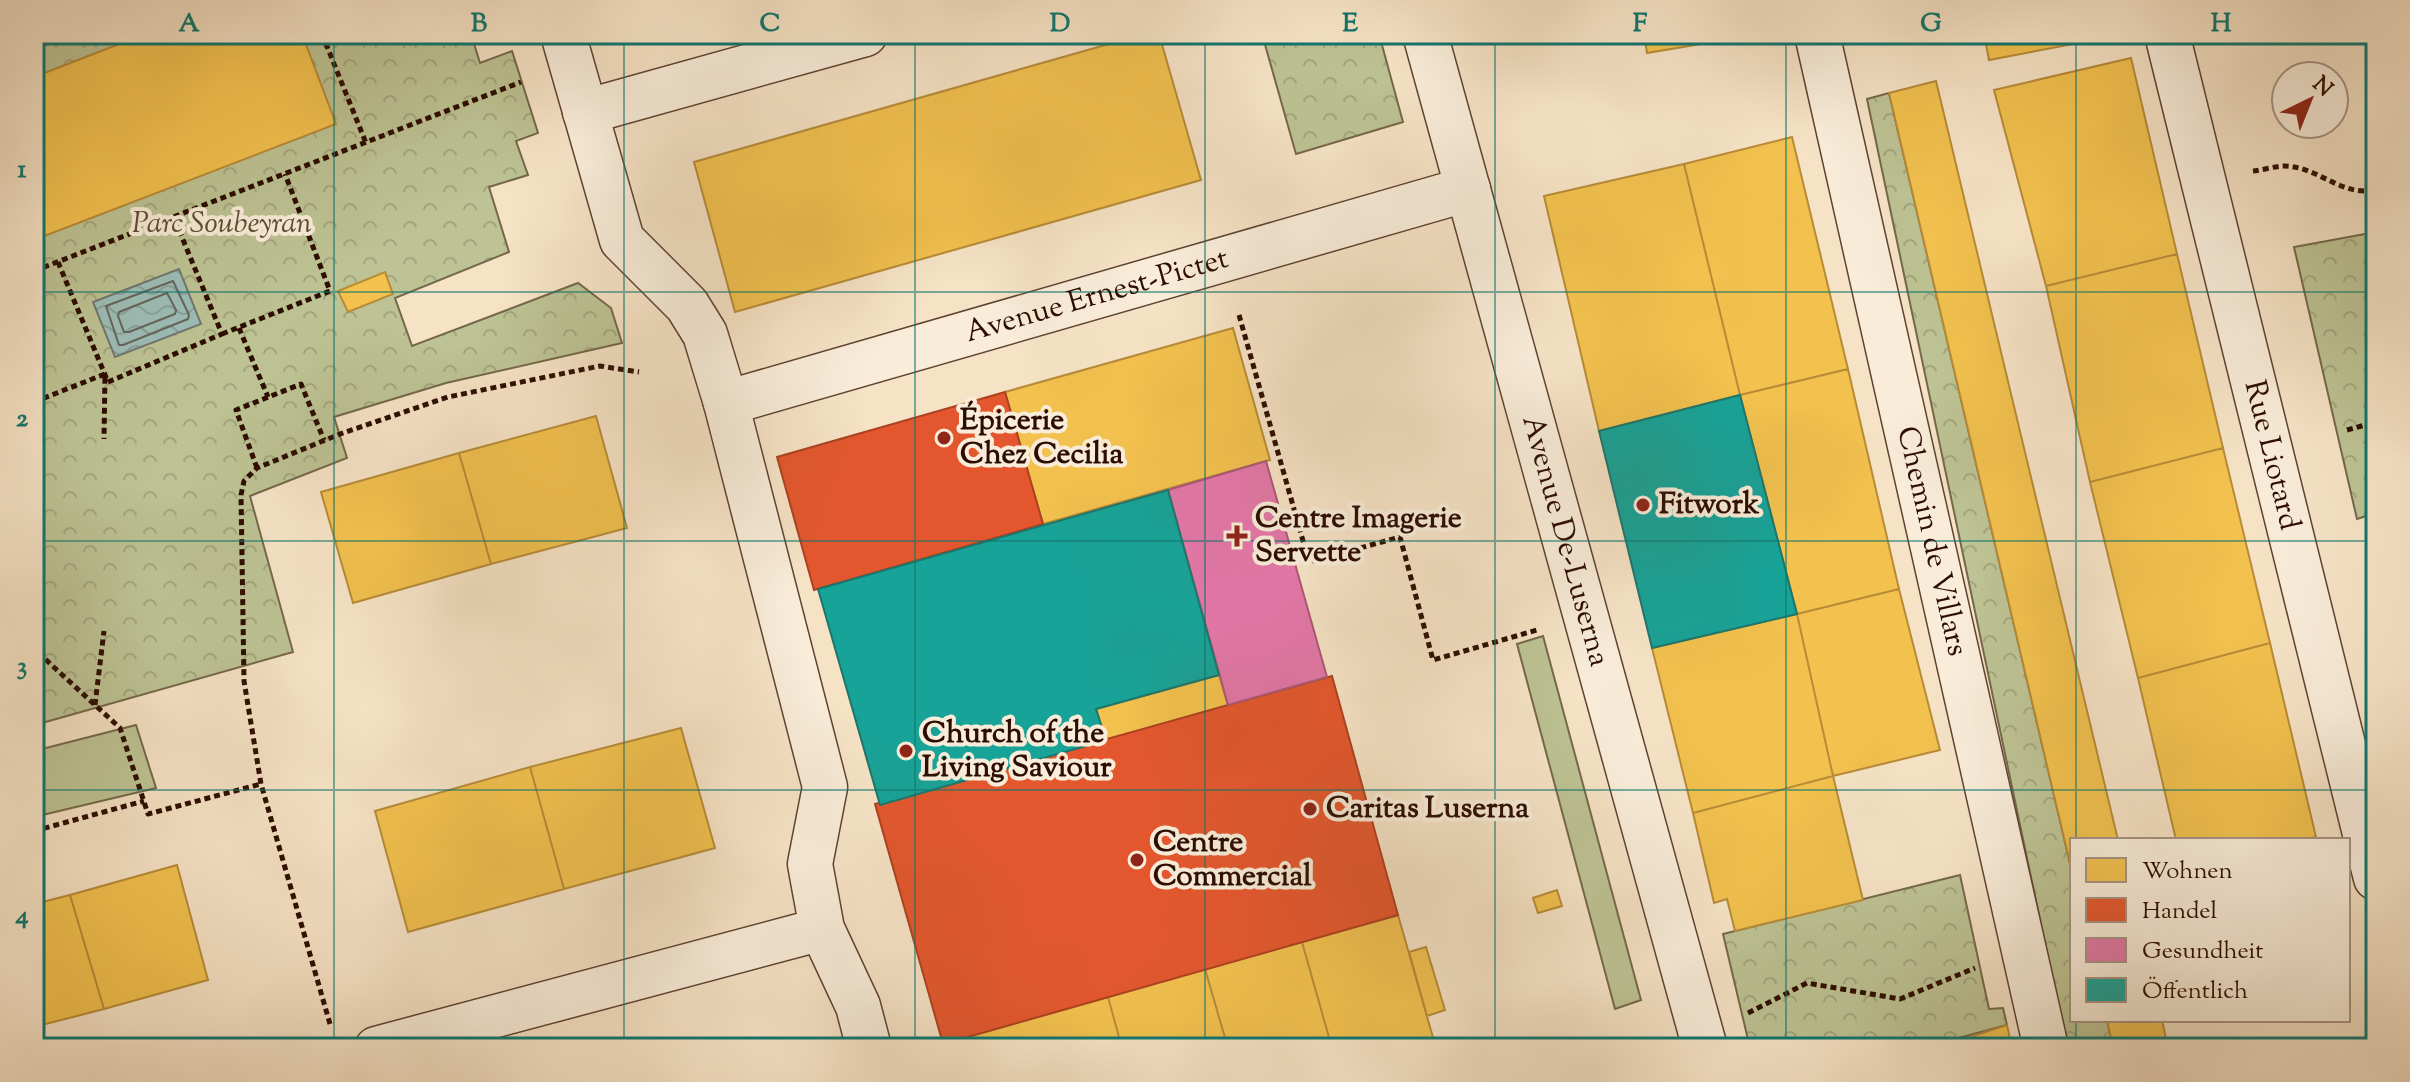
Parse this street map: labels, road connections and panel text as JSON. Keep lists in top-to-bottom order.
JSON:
{
  "streets": {
    "street": [
      "Avenue Ernest-Pictet",
      "Rue Liotard",
      "Avenue De-Luserna",
      "Chemin de Villars"
    ]
  },
  "crossings": [
    ["Avenue Ernest-Pictet", "Avenue De-Luserna"]
  ],
  "parks": ["Parc Soubeyran"],
  "places": {
    "other": [
      "Épicerie Chez Cecilia",
      "Fitwork",
      "Church of the Living Saviour",
      "Caritas Luserna",
      "Centre Commercial"
    ],
    "health": ["Centre Imagerie Servette"]
  },
  "legend": [
    "Wohnen",
    "Handel",
    "Gesundheit",
    "Öffentlich"
  ],
  "north": "top right",
  "grid": {
    "columns": [
      "A",
      "B",
      "C",
      "D",
      "E",
      "F",
      "G",
      "H"
    ],
    "rows": [
      "1",
      "2",
      "3",
      "4"
    ]
  }
}
